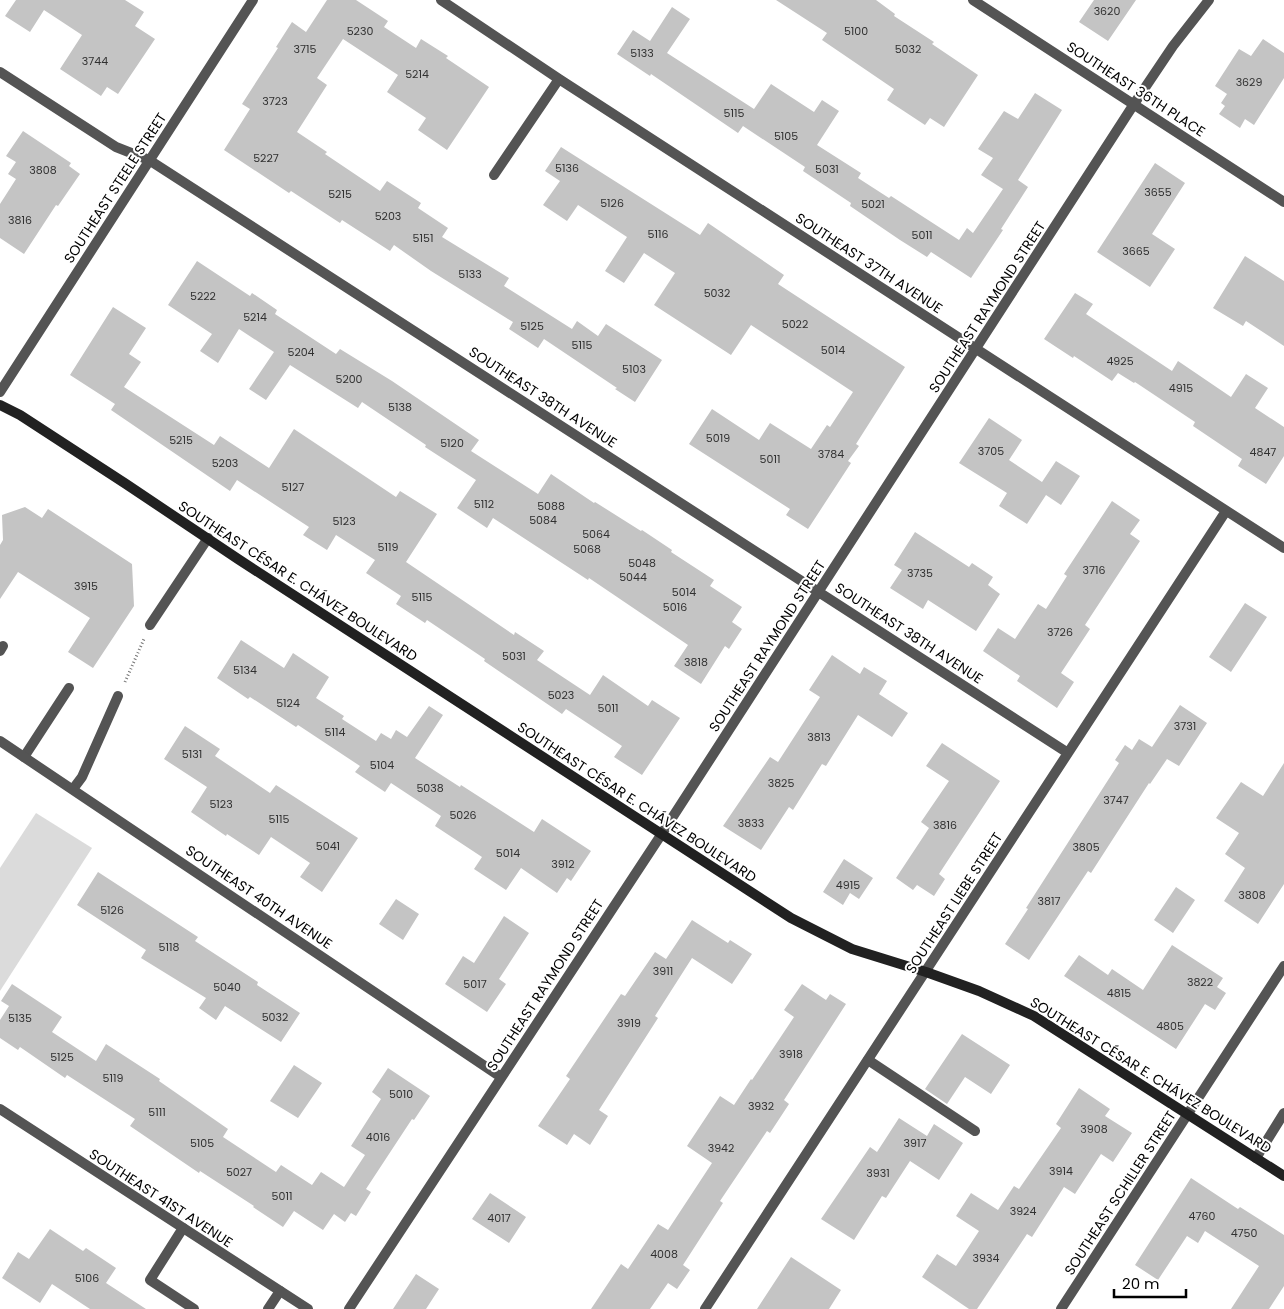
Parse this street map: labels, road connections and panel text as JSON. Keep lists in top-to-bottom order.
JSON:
{
  "streets": {
    "main road": ["SOUTHEAST CÉSAR E. CHÁVEZ BOULEVARD"],
    "street": [
      "SOUTHEAST 36TH PLACE",
      "SOUTHEAST STEELE STREET",
      "SOUTHEAST 37TH AVENUE",
      "SOUTHEAST RAYMOND STREET",
      "SOUTHEAST 38TH AVENUE",
      "SOUTHEAST 40TH AVENUE",
      "SOUTHEAST LIEBE STREET",
      "SOUTHEAST SCHILLER STREET",
      "SOUTHEAST 41ST AVENUE"
    ]
  },
  "crossings": [
    ["SOUTHEAST 36TH PLACE", "SOUTHEAST RAYMOND STREET"],
    ["SOUTHEAST STEELE STREET", "SOUTHEAST 38TH AVENUE"],
    ["SOUTHEAST 37TH AVENUE", "SOUTHEAST RAYMOND STREET"],
    ["SOUTHEAST 37TH AVENUE", "SOUTHEAST LIEBE STREET"],
    ["SOUTHEAST RAYMOND STREET", "SOUTHEAST 38TH AVENUE"],
    ["SOUTHEAST RAYMOND STREET", "SOUTHEAST CÉSAR E. CHÁVEZ BOULEVARD"],
    ["SOUTHEAST RAYMOND STREET", "SOUTHEAST 40TH AVENUE"],
    ["SOUTHEAST 38TH AVENUE", "SOUTHEAST LIEBE STREET"],
    ["SOUTHEAST CÉSAR E. CHÁVEZ BOULEVARD", "SOUTHEAST LIEBE STREET"],
    ["SOUTHEAST CÉSAR E. CHÁVEZ BOULEVARD", "SOUTHEAST SCHILLER STREET"]
  ],
  "house_numbers": [
    "3620",
    "5230",
    "5100",
    "3715",
    "5032",
    "5133",
    "3744",
    "5214",
    "3629",
    "3723",
    "5115",
    "5105",
    "5227",
    "5136",
    "5031",
    "3808",
    "3655",
    "5215",
    "5126",
    "5021",
    "5203",
    "3816",
    "5116",
    "5011",
    "5151",
    "3665",
    "5133",
    "5032",
    "5222",
    "5214",
    "5022",
    "5125",
    "5115",
    "5014",
    "5204",
    "4925",
    "5103",
    "5200",
    "4915",
    "5138",
    "5019",
    "5215",
    "5120",
    "3705",
    "4847",
    "3784",
    "5011",
    "5203",
    "5127",
    "5112",
    "5088",
    "5084",
    "5123",
    "5064",
    "5119",
    "5068",
    "5048",
    "3716",
    "3735",
    "5044",
    "3915",
    "5014",
    "5115",
    "5016",
    "3726",
    "5031",
    "3818",
    "5134",
    "5023",
    "5124",
    "5011",
    "3731",
    "5114",
    "3813",
    "5131",
    "5104",
    "3825",
    "5038",
    "3747",
    "5123",
    "5026",
    "5115",
    "3833",
    "3816",
    "5041",
    "3805",
    "5014",
    "3912",
    "4915",
    "3808",
    "3817",
    "5126",
    "5118",
    "3911",
    "3822",
    "5017",
    "5040",
    "4815",
    "5032",
    "5135",
    "3919",
    "4805",
    "3918",
    "5125",
    "5119",
    "5010",
    "3932",
    "5111",
    "3908",
    "4016",
    "5105",
    "3917",
    "3942",
    "3914",
    "5027",
    "3931",
    "5011",
    "3924",
    "4760",
    "4017",
    "4750",
    "4008",
    "3934",
    "5106"
  ],
  "scale_bar": "20 m"
}
